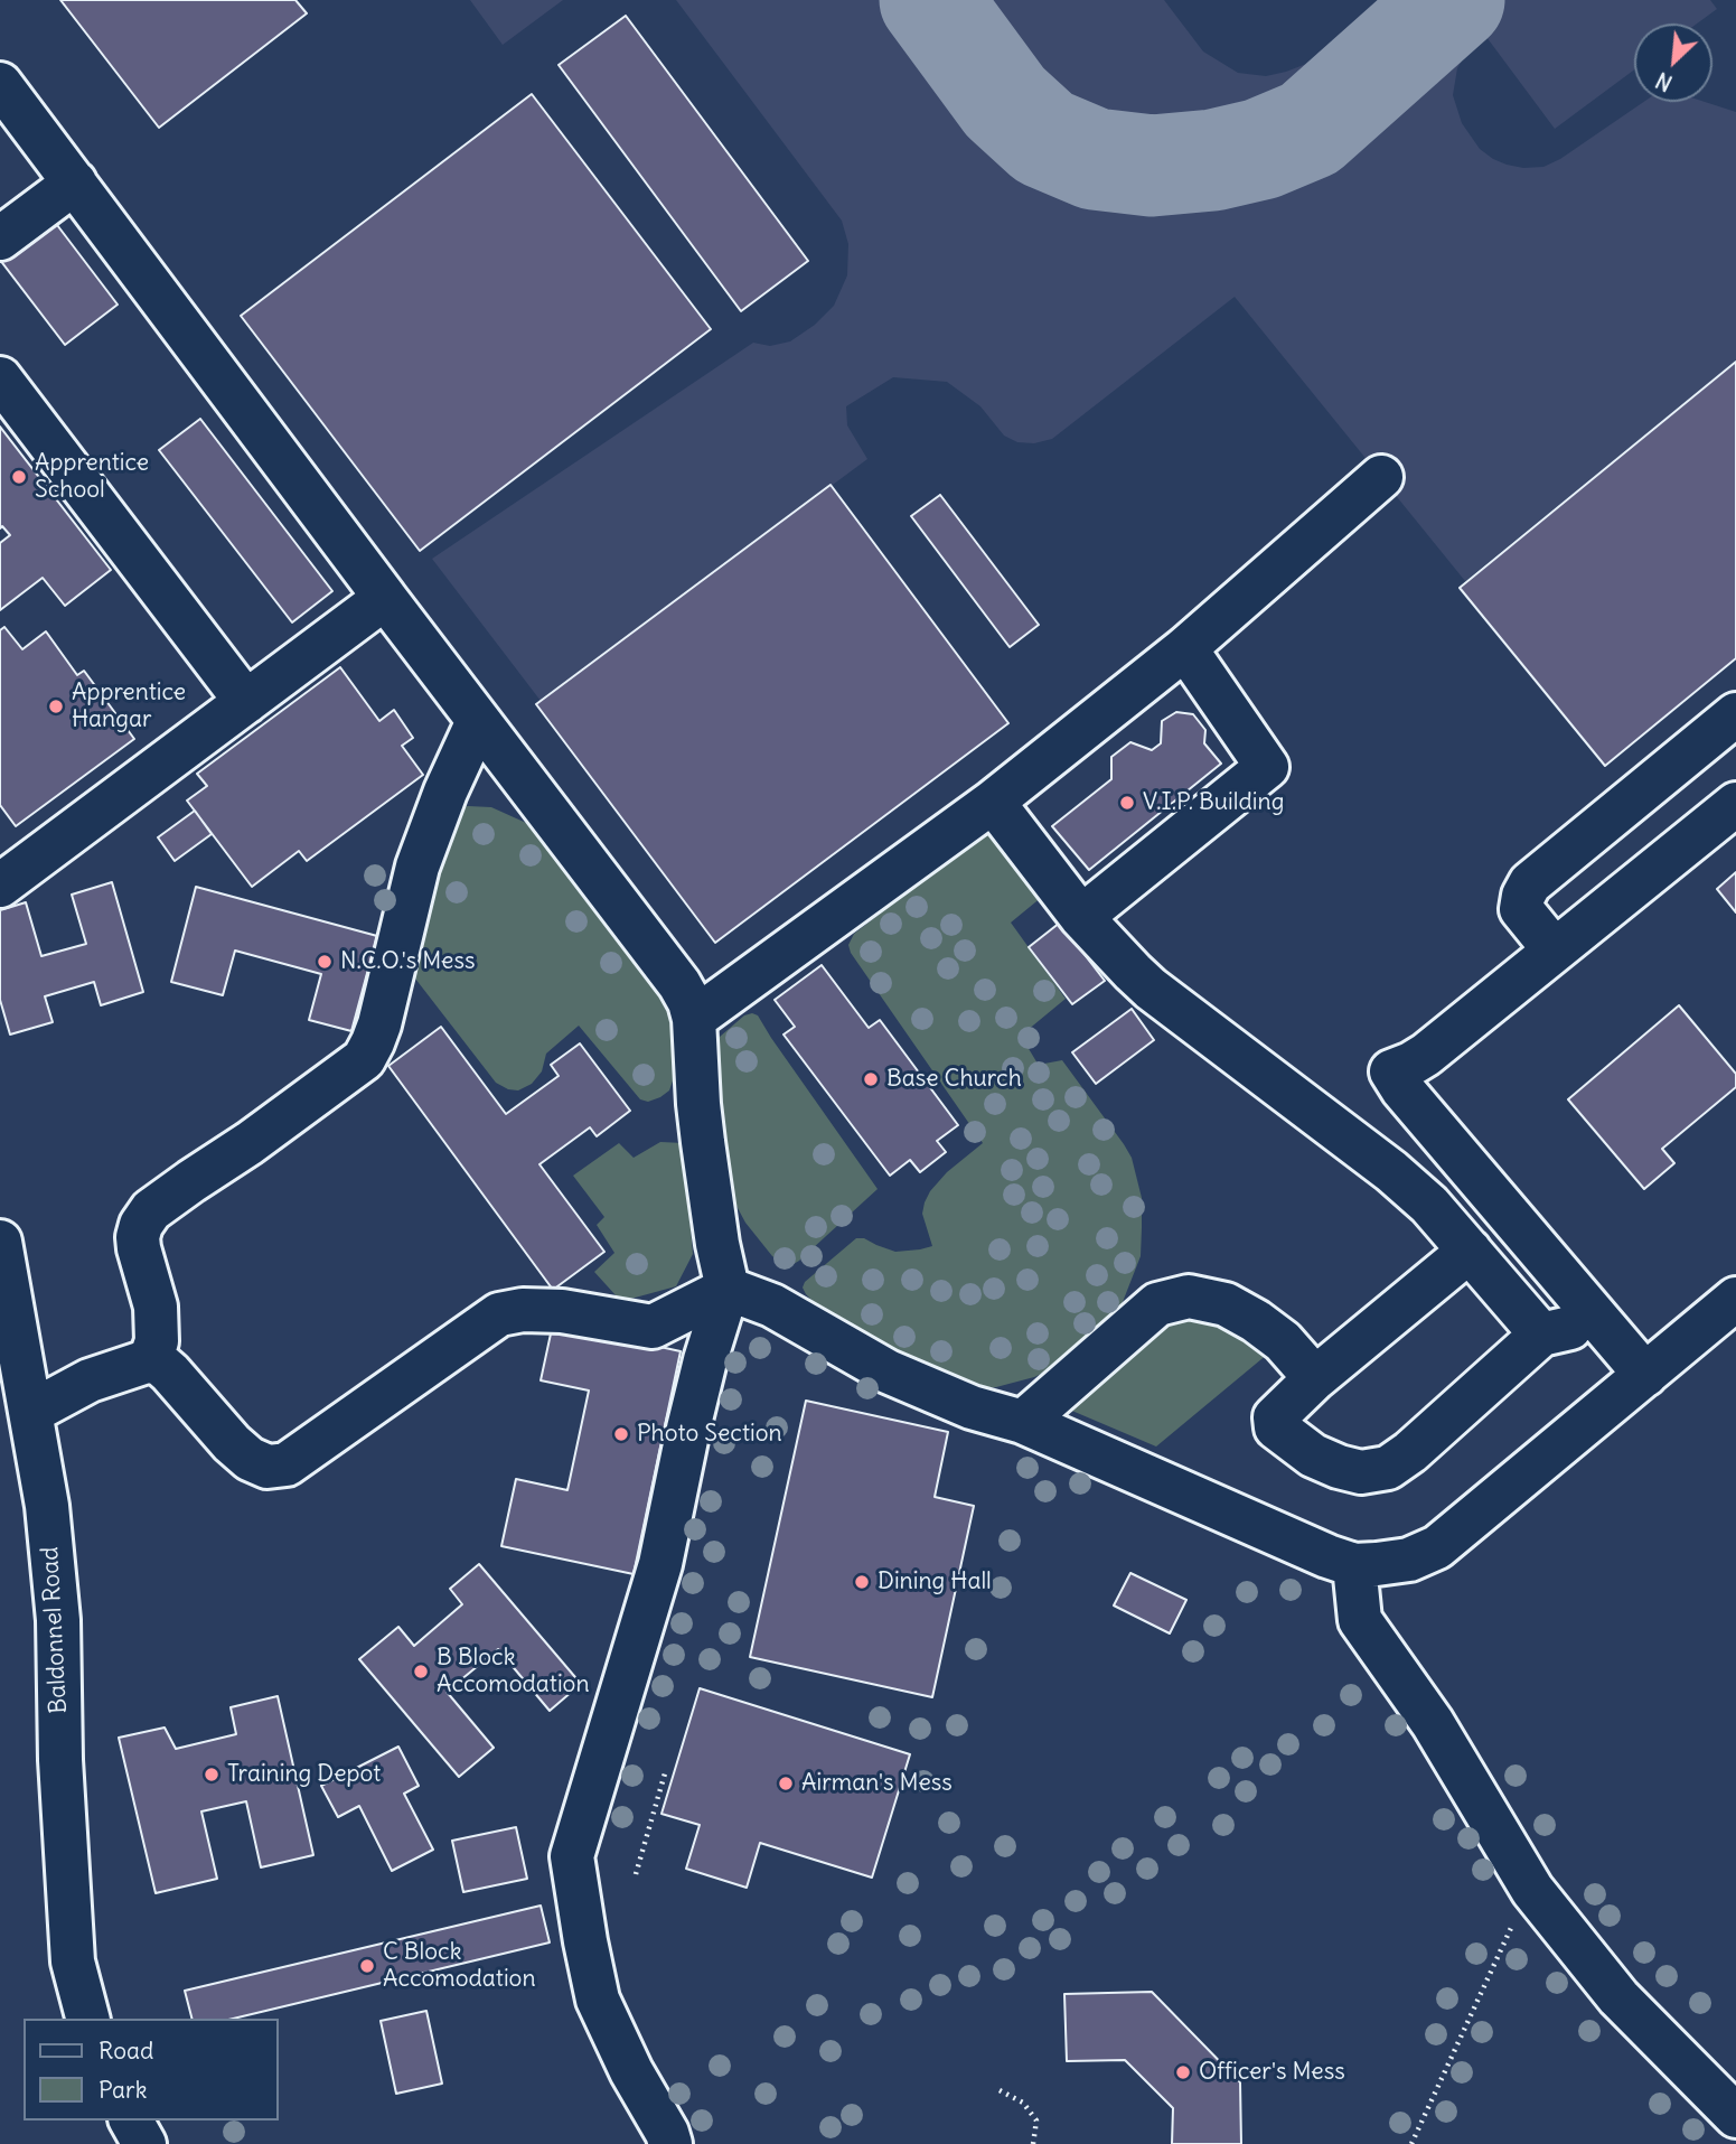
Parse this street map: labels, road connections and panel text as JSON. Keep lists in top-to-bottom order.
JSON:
{
  "streets": {
    "street": ["Baldonnel Road"]
  },
  "places": [
    "Apprentice School",
    "Apprentice Hangar",
    "V.I.P. Building",
    "N.C.O.'s Mess",
    "Base Church",
    "Photo Section",
    "Dining Hall",
    "B Block Accomodation",
    "Training Depot",
    "Airman's Mess",
    "C Block Accomodation",
    "Officer's Mess"
  ],
  "legend": ["Road", "Park"],
  "north": "bottom left"
}
